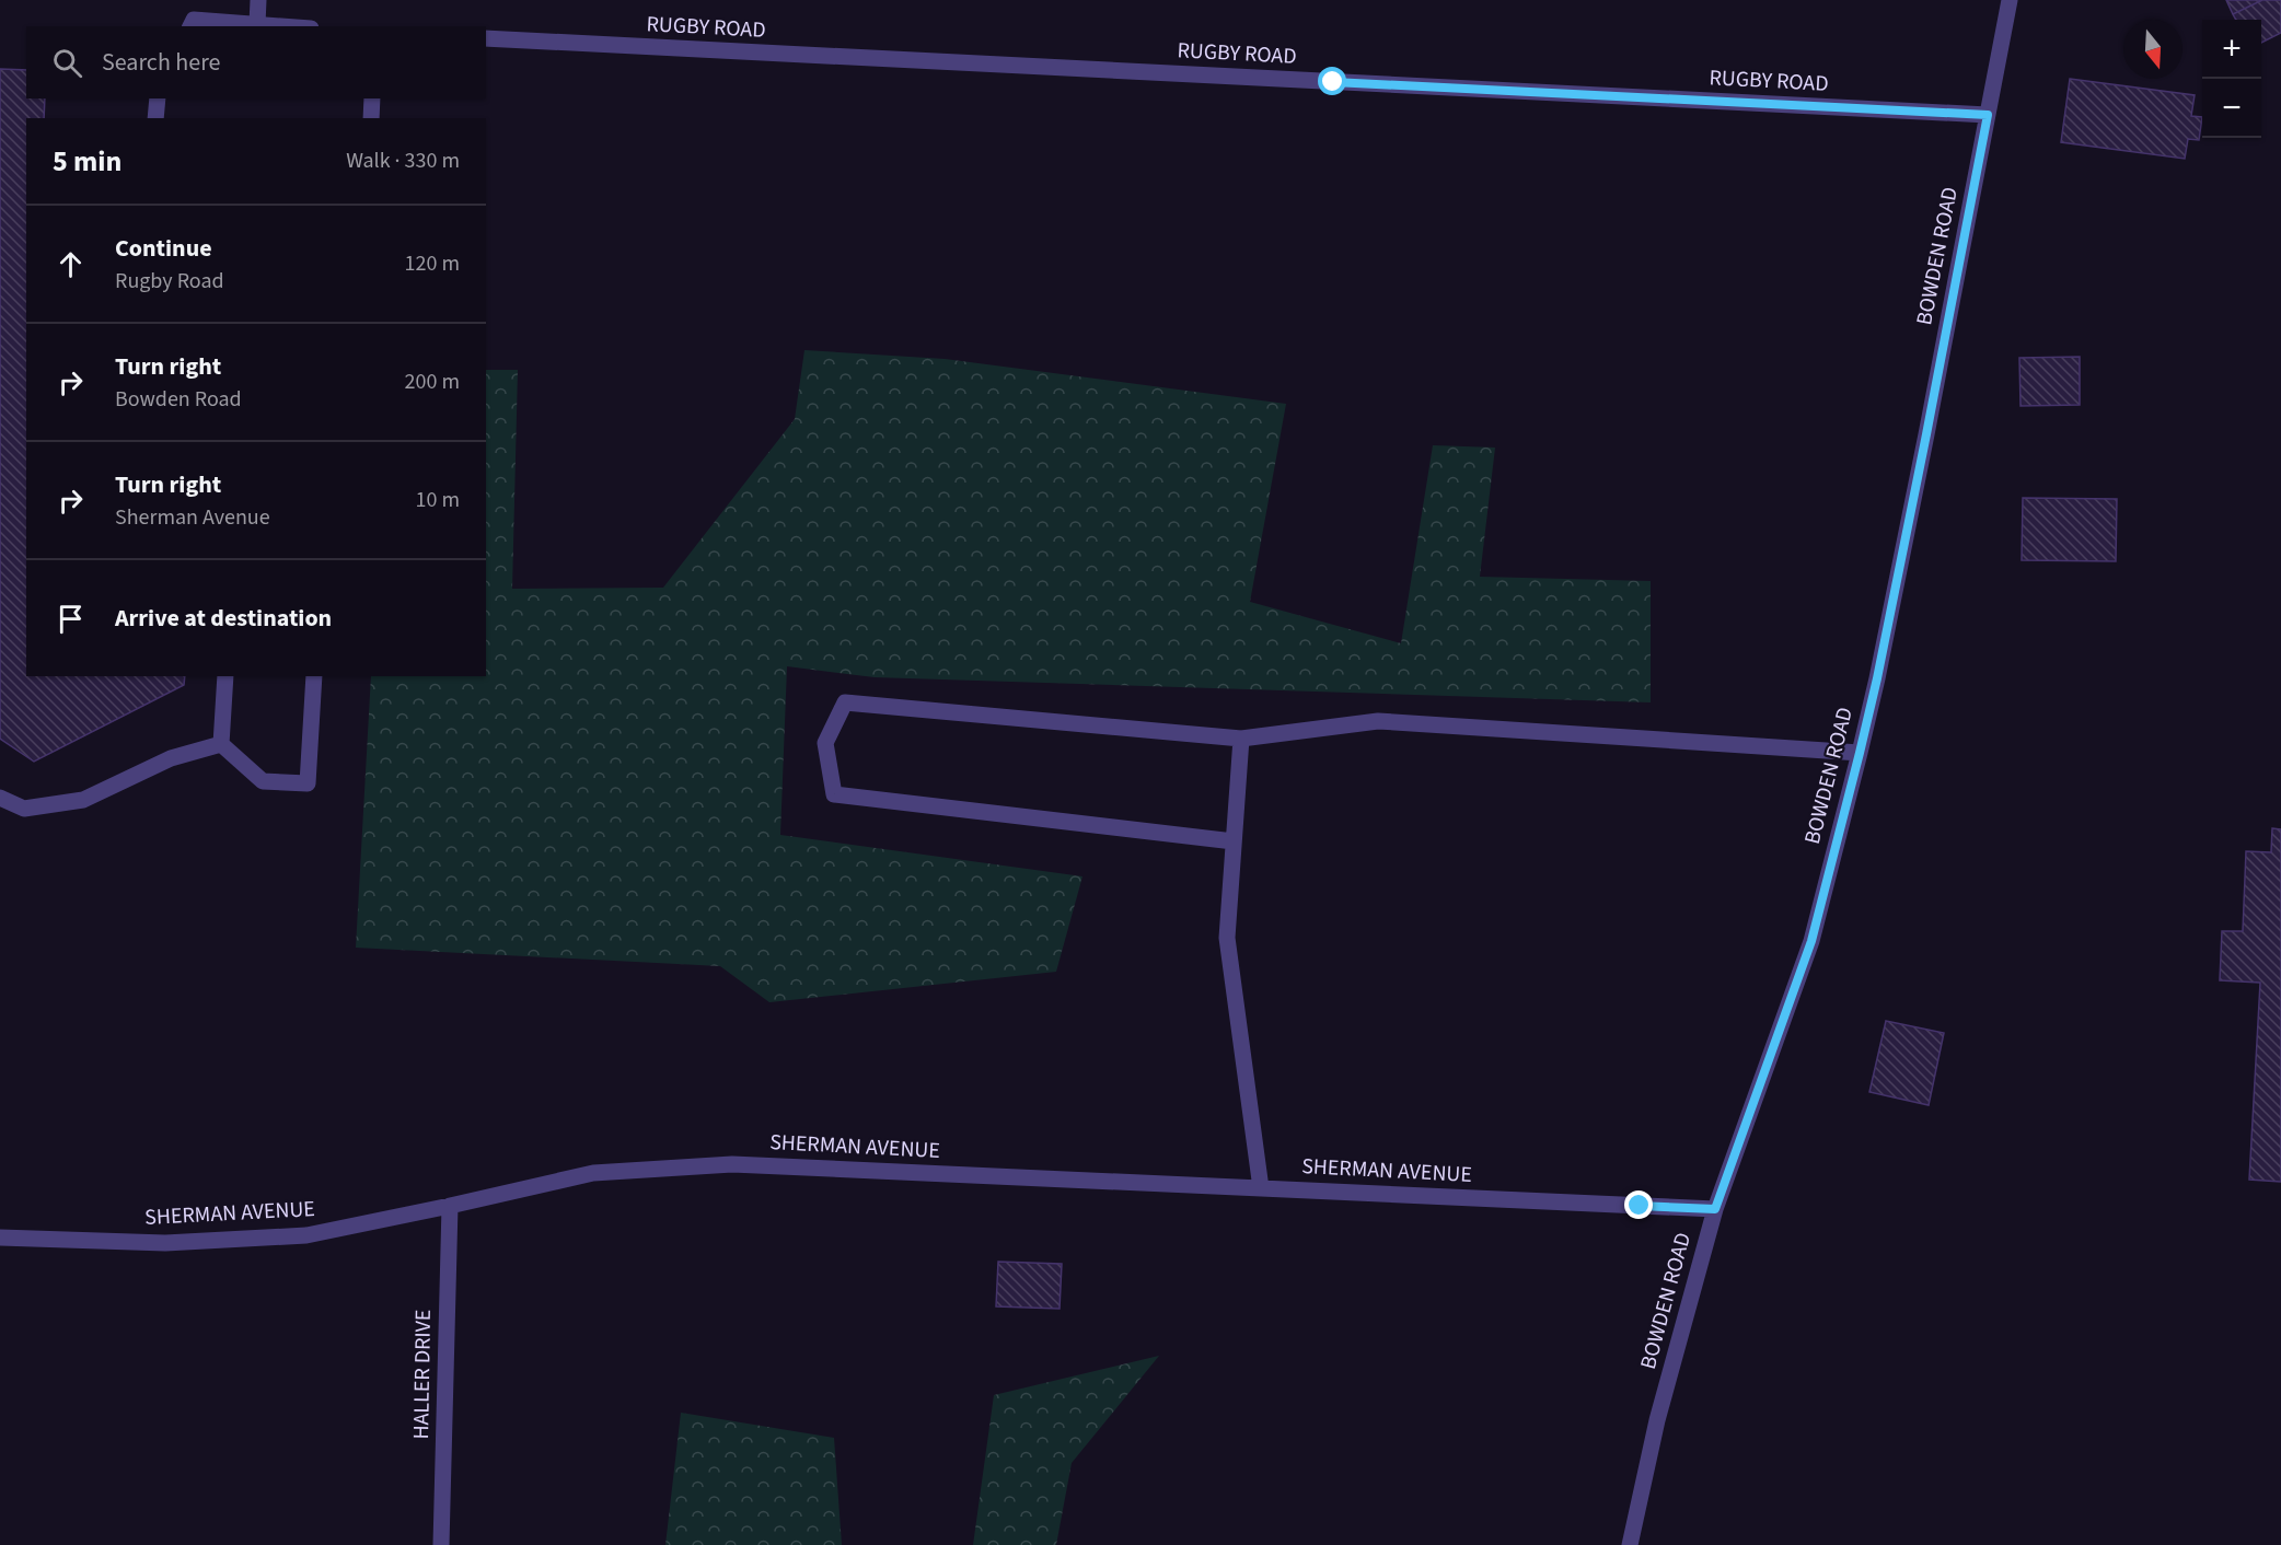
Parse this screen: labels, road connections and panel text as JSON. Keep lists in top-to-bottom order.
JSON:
{
  "streets": {
    "street": [
      "RUGBY ROAD",
      "BOWDEN ROAD",
      "SHERMAN AVENUE",
      "HALLER DRIVE"
    ]
  },
  "crossings": [
    ["RUGBY ROAD", "BOWDEN ROAD"],
    ["BOWDEN ROAD", "SHERMAN AVENUE"],
    ["SHERMAN AVENUE", "HALLER DRIVE"]
  ],
  "north": "bottom",
  "page": {
    "map_buttons": ["+", "−"],
    "search": "Search here",
    "heading": ["5 min", "Walk · 330 m"],
    "list": [
      ["Continue", "Rugby Road", "120 m"],
      ["Turn right", "Bowden Road", "200 m"],
      ["Turn right", "Sherman Avenue", "10 m"],
      "Arrive at destination"
    ]
  }
}
